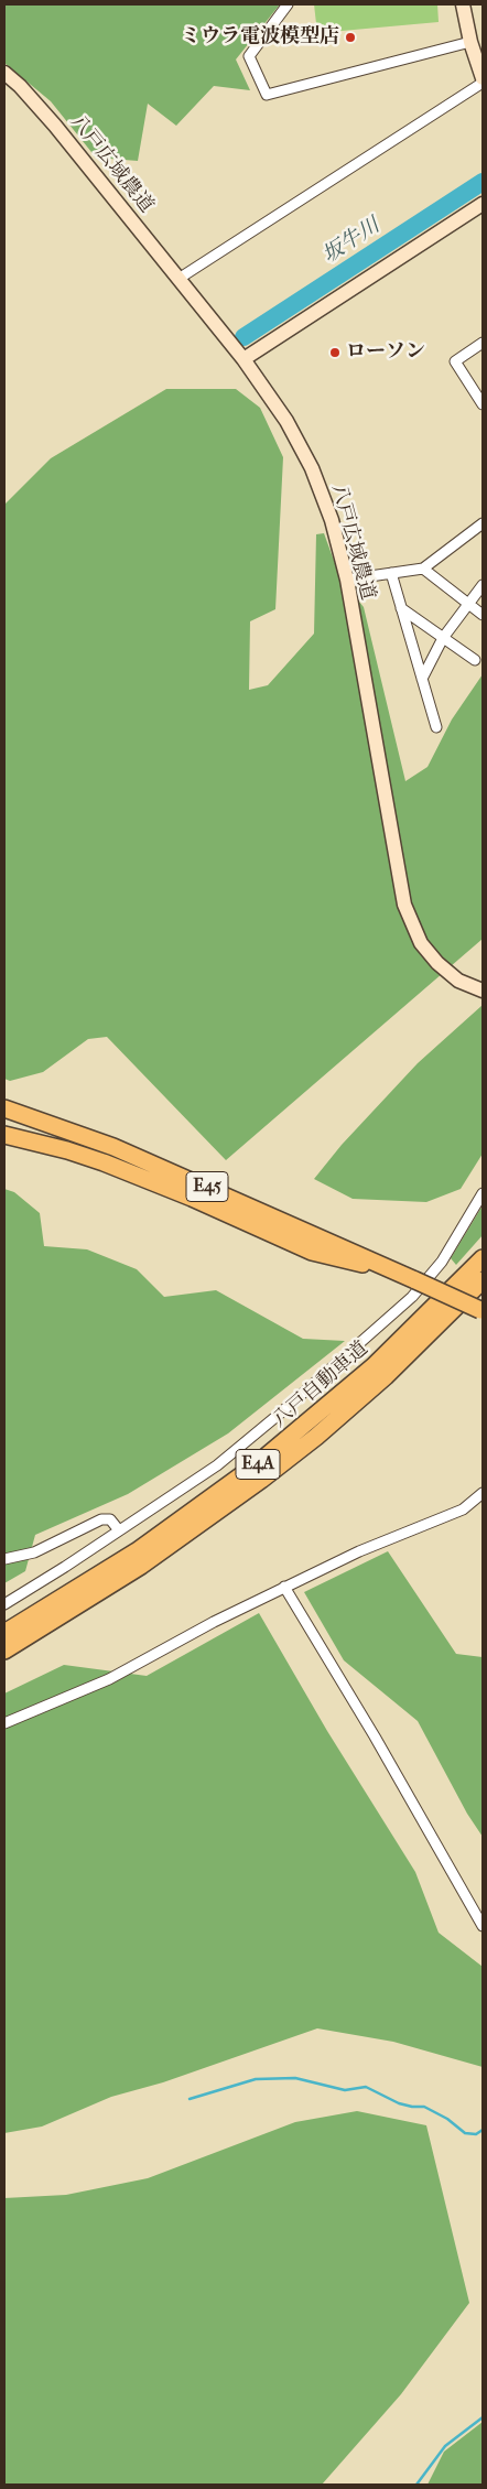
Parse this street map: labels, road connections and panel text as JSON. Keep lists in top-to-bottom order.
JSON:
{
  "streets": {
    "highway": ["E45", "八戸自動車道", "E4A"],
    "street": ["八戸広域農道"]
  },
  "water": ["坂牛川"],
  "places": ["ミウラ電波模型店", "ローソン"]
}
